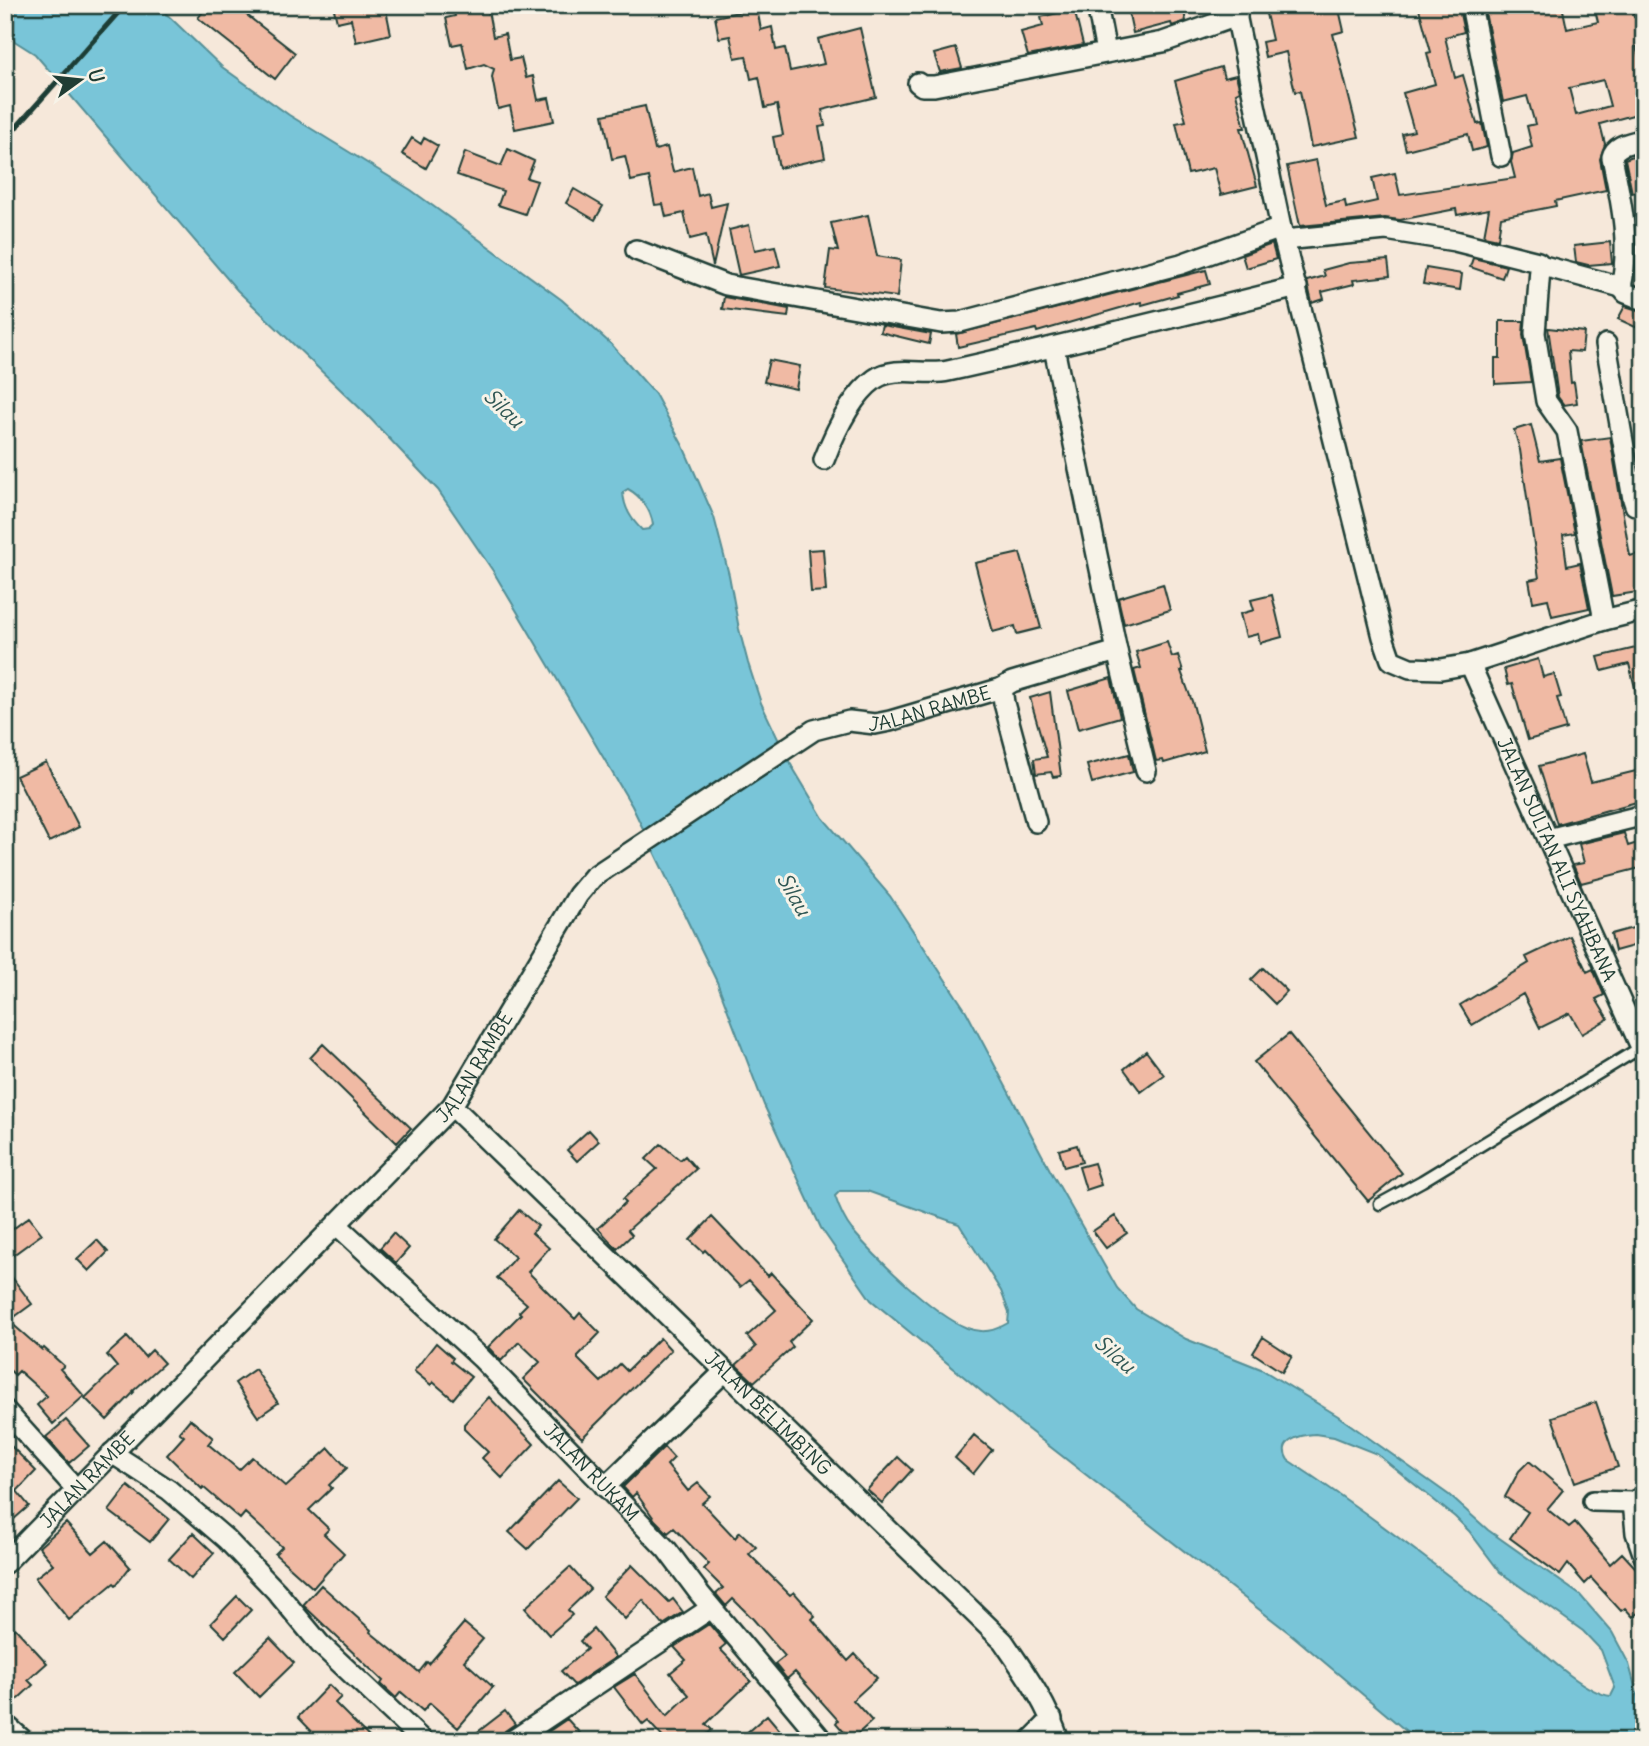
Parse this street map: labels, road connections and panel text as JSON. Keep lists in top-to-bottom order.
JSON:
{
  "streets": {
    "street": [
      "JALAN RAMBE",
      "JALAN SULTAN ALI SYAHBANA",
      "JALAN BELIMBING",
      "JALAN RUKAM"
    ]
  },
  "crossings": [
    ["JALAN RAMBE", "JALAN BELIMBING"],
    ["JALAN RAMBE", "JALAN RUKAM"]
  ],
  "water": ["Silau"],
  "north": "right"
}
